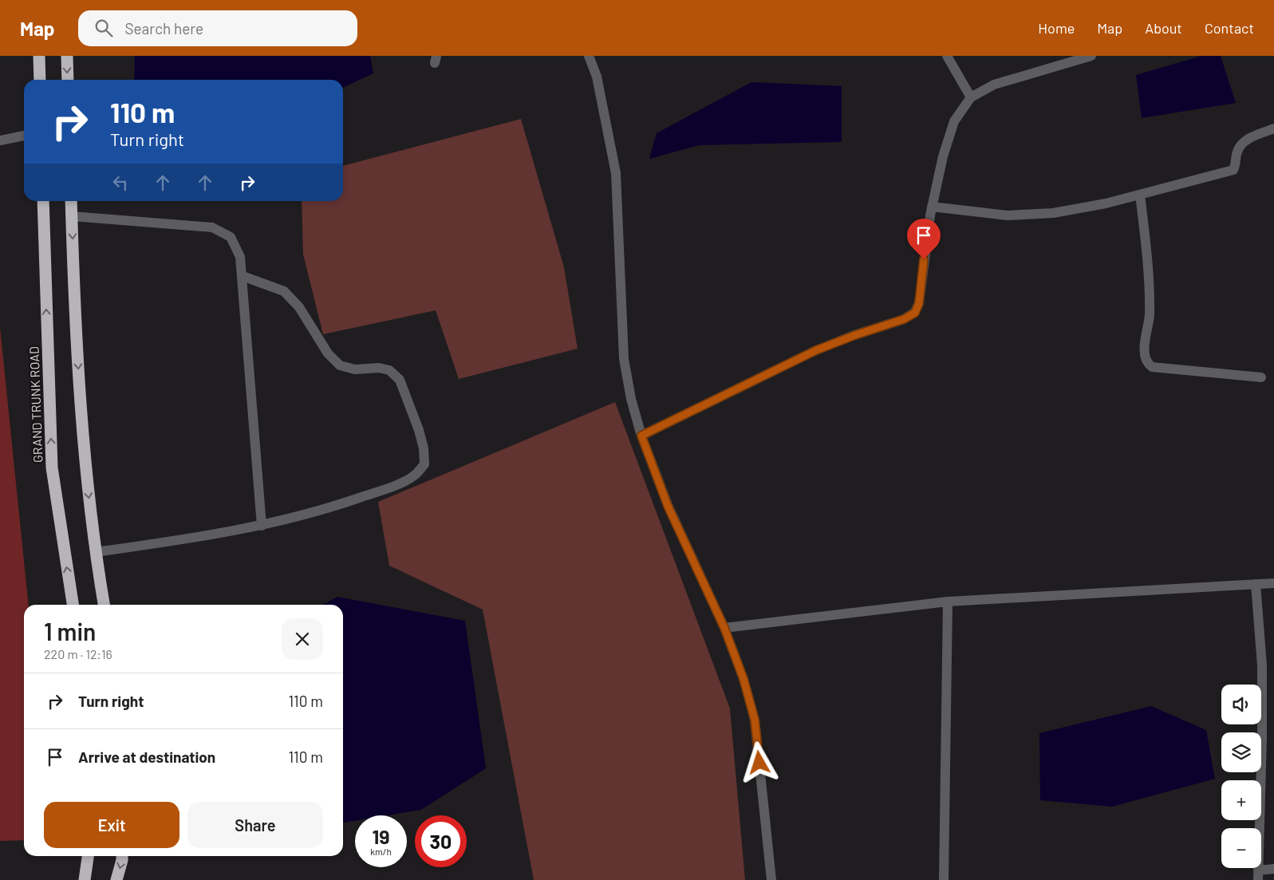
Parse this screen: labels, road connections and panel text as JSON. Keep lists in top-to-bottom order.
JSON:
{
  "streets": {
    "highway": ["GRAND TRUNK ROAD"]
  },
  "page": {
    "header": "Map",
    "search": "Search here",
    "nav": [
      "Home",
      "Map",
      "About",
      "Contact"
    ],
    "turn": ["110 m", "Turn right"],
    "heading": ["1 min", "220 m · 12:16"],
    "list": [
      {
        "name": "Turn right",
        "value": "110 m"
      },
      {
        "name": "Arrive at destination",
        "value": "110 m"
      }
    ],
    "map_buttons": ["+", "−"],
    "buttons": ["Exit", "Share"],
    "speed": "19 km/h",
    "limit": "30"
  }
}
